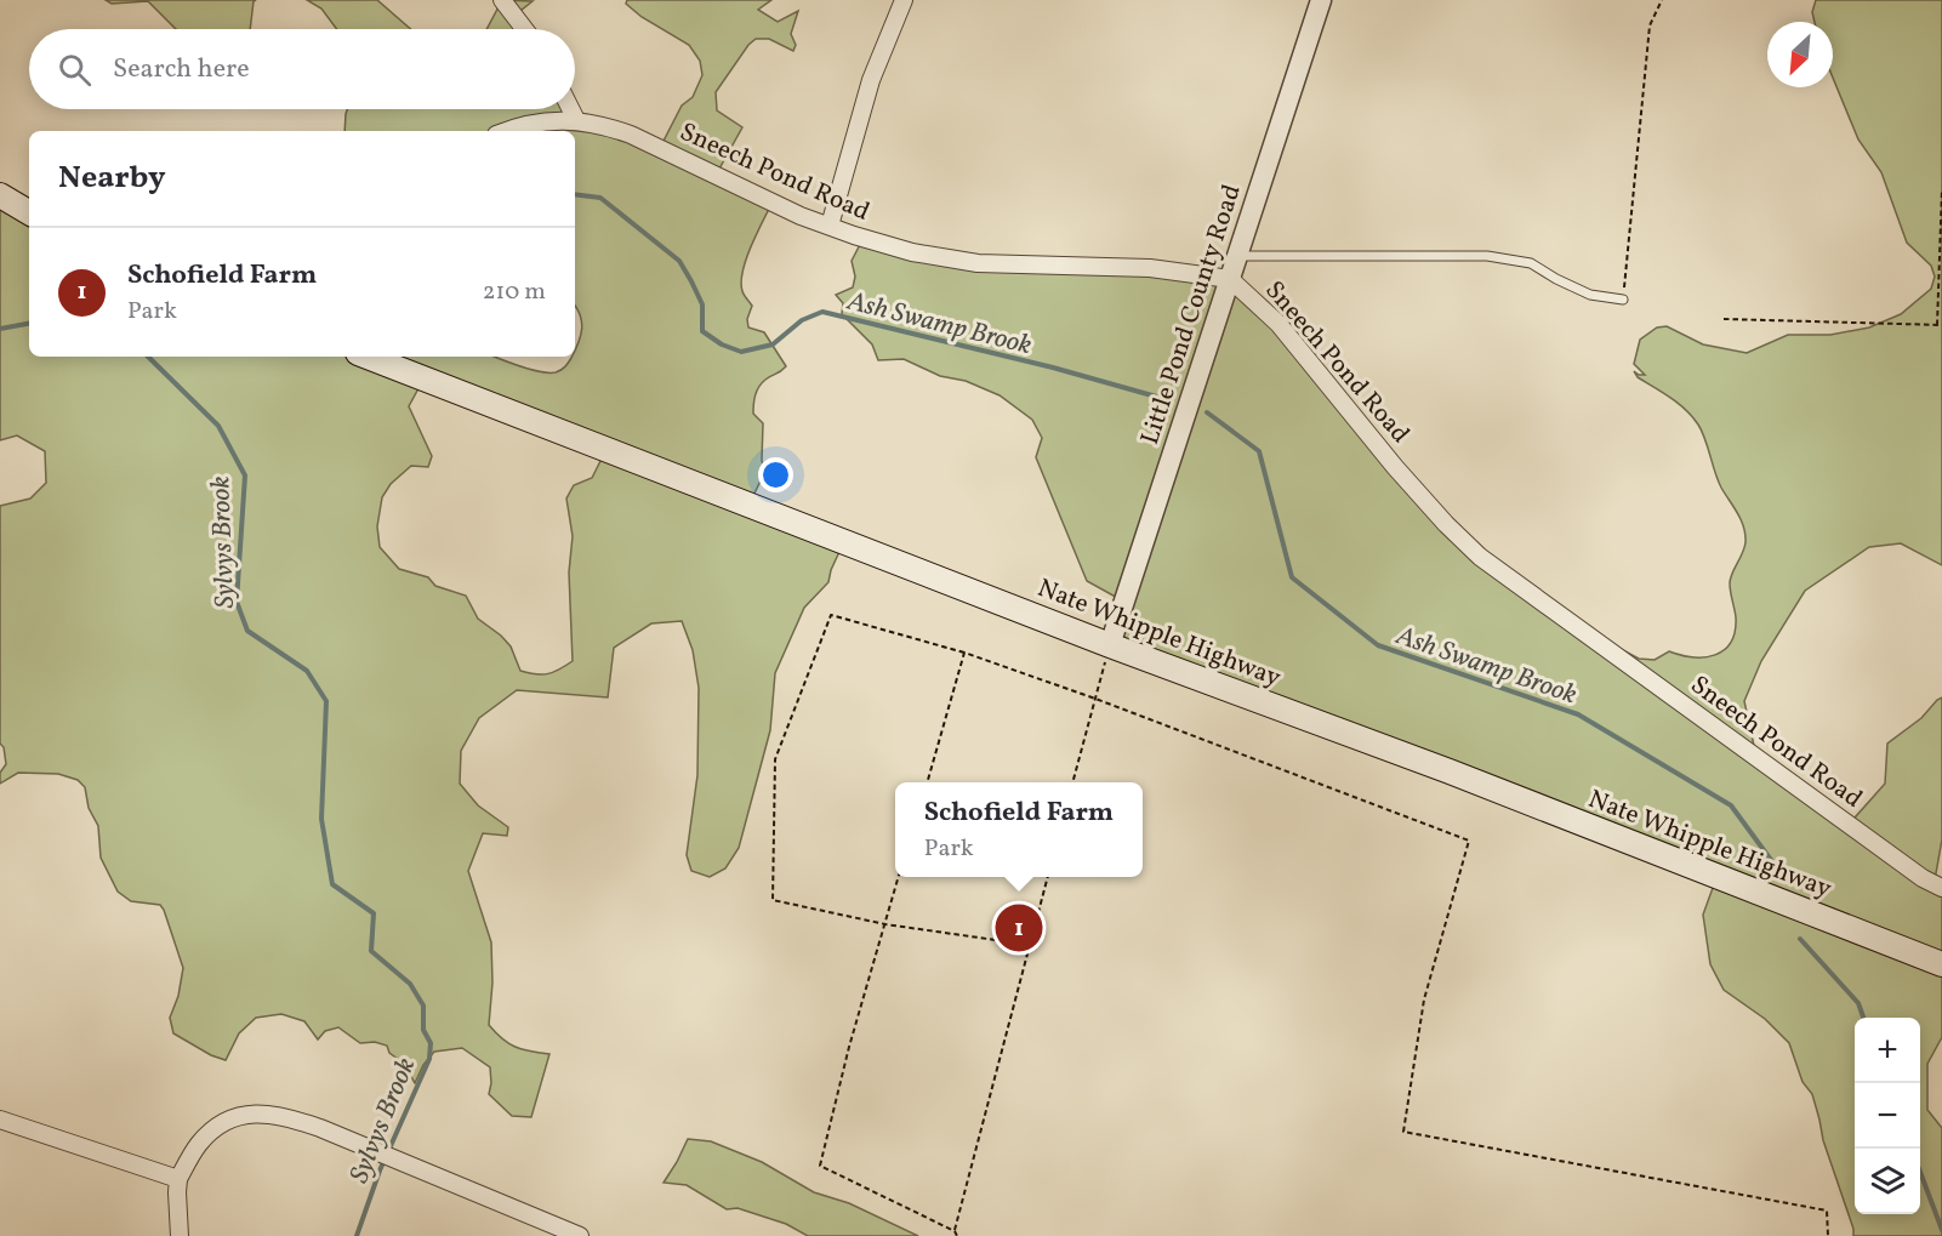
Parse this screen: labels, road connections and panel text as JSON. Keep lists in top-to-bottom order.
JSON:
{
  "streets": {
    "main road": ["Nate Whipple Highway"],
    "street": ["Sneech Pond Road", "Little Pond County Road"]
  },
  "crossings": [
    ["Sneech Pond Road", "Little Pond County Road"],
    ["Little Pond County Road", "Nate Whipple Highway"]
  ],
  "water": ["Ash Swamp Brook", "Sylvys Brook"],
  "north": "bottom left",
  "page": {
    "search": "Search here",
    "heading": "Nearby",
    "list": [
      {
        "mark": "1",
        "name": "Schofield Farm",
        "note": "Park",
        "value": "210 m"
      }
    ],
    "popup": ["Schofield Farm", "Park"],
    "pins": "1",
    "map_buttons": ["+", "−"]
  }
}
